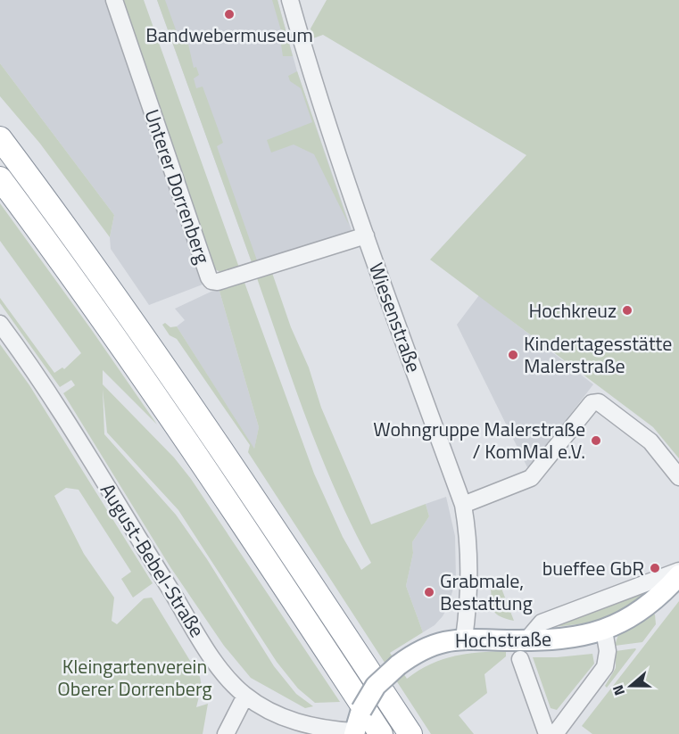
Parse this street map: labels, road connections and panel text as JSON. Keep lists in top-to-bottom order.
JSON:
{
  "streets": {
    "main road": ["Hochstraße"],
    "street": ["Unterer Dorrenberg", "Wiesenstraße", "August-Bebel-Straße"]
  },
  "crossings": [
    ["Unterer Dorrenberg", "Wiesenstraße"],
    ["Wiesenstraße", "Hochstraße"],
    ["August-Bebel-Straße", "Hochstraße"]
  ],
  "parks": ["Kleingartenverein Oberer Dorrenberg"],
  "places": [
    "Bandwebermuseum",
    "Hochkreuz",
    "Kindertagesstätte Malerstraße",
    "Wohngruppe Malerstraße / KomMal e.V.",
    "bueffee GbR",
    "Grabmale, Bestattung"
  ],
  "north": "left"
}
